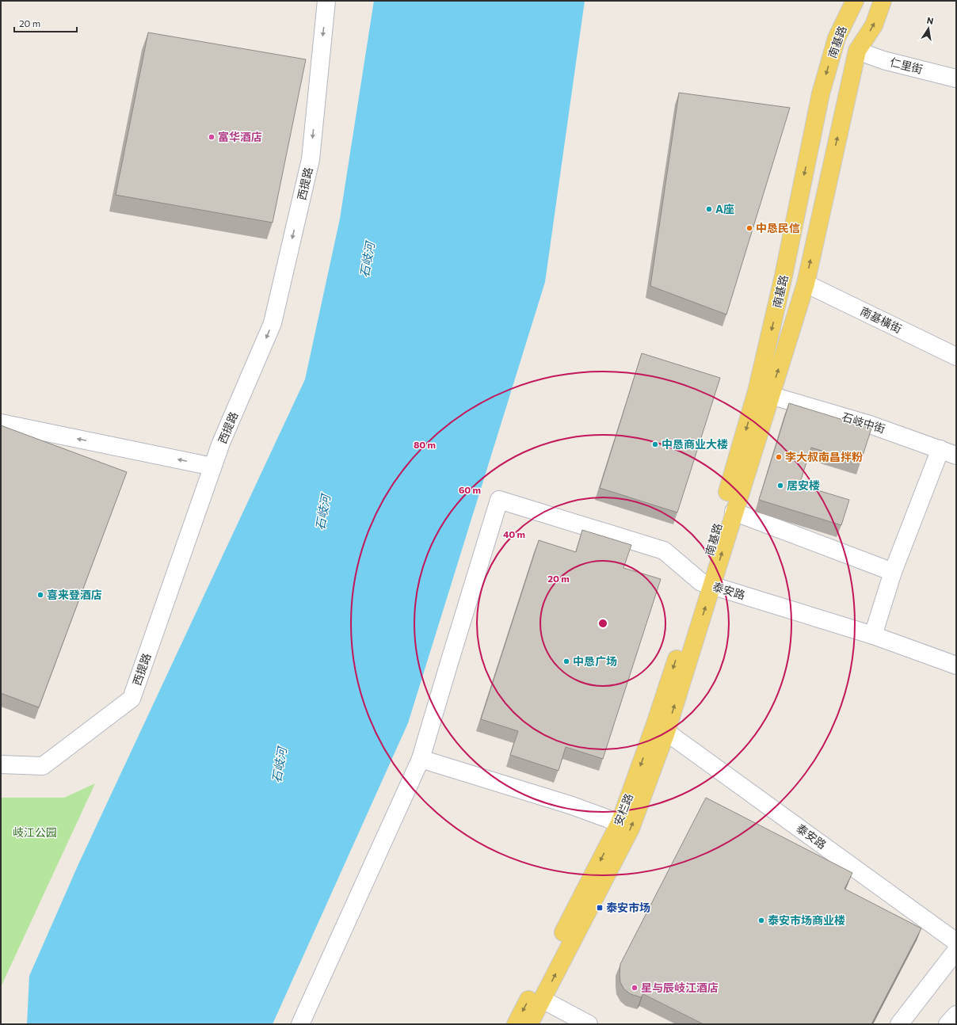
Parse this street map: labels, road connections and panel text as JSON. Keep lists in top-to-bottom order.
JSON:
{
  "streets": {
    "main road": ["南基路", "安栏路"],
    "street": [
      "仁里街",
      "西提路",
      "南基橫街",
      "石岐中街",
      "泰安路"
    ]
  },
  "crossings": [
    ["南基路", "仁里街"],
    ["南基路", "南基橫街"],
    ["南基路", "石岐中街"],
    ["南基路", "泰安路"],
    ["南基路", "安栏路"],
    ["泰安路", "安栏路"]
  ],
  "one_way": ["西提路"],
  "water": ["石岐河"],
  "parks": ["岐江公园"],
  "places": {
    "other": [
      "富华酒店",
      "A座",
      "中恳民信",
      "中恳商业大楼",
      "李大叔南昌拌粉",
      "居安楼",
      "喜来登酒店",
      "中恳广场",
      "泰安市场商业楼",
      "星与辰岐江酒店"
    ],
    "transit": ["泰安市场"]
  },
  "scale_bar": "20 m",
  "north": "top",
  "rings": [
    "80 m",
    "60 m",
    "40 m",
    "20 m"
  ]
}
